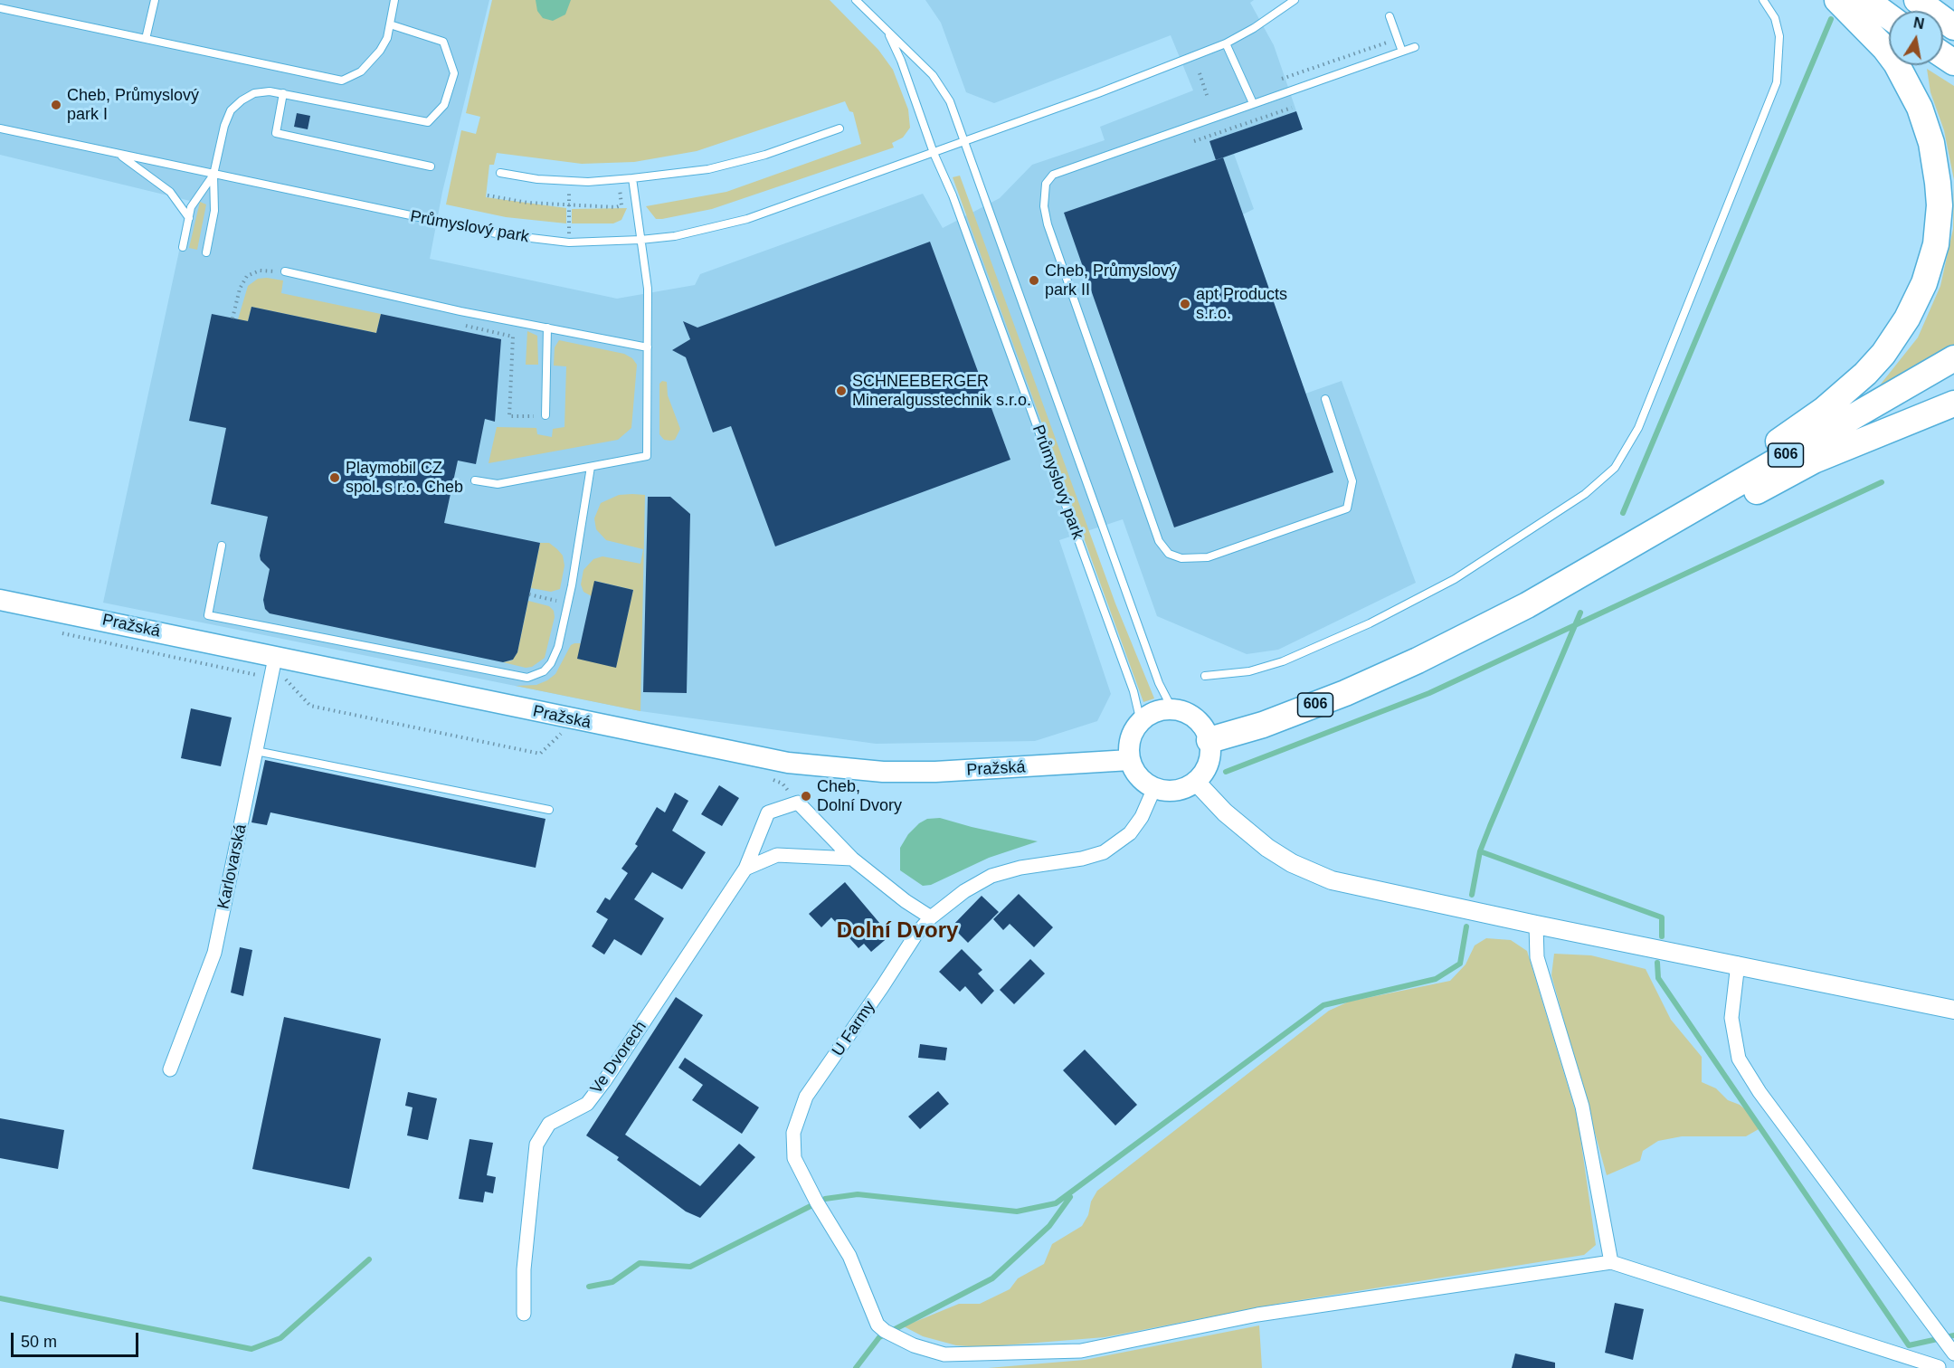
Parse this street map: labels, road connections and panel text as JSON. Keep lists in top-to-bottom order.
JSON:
{
  "streets": {
    "highway": ["606"],
    "main road": ["Pražská"],
    "street": ["Karlovarská", "U Farmy", "Ve Dvorech"],
    "lane": ["Průmyslový park"]
  },
  "crossings": [
    ["Průmyslový park", "606"],
    ["Průmyslový park", "Pražská"],
    ["Průmyslový park", "U Farmy"],
    ["606", "Pražská"],
    ["606", "U Farmy"],
    ["Pražská", "Karlovarská"],
    ["Pražská", "U Farmy"]
  ],
  "districts": ["Dolní Dvory"],
  "places": [
    "Cheb, Průmyslový park I",
    "Cheb, Průmyslový park II",
    "apt Products s.r.o.",
    "SCHNEEBERGER Mineralgusstechnik s.r.o.",
    "Playmobil CZ spol. s r.o. Cheb",
    "Cheb, Dolní Dvory"
  ],
  "scale_bar": "50 m",
  "north": "top"
}
